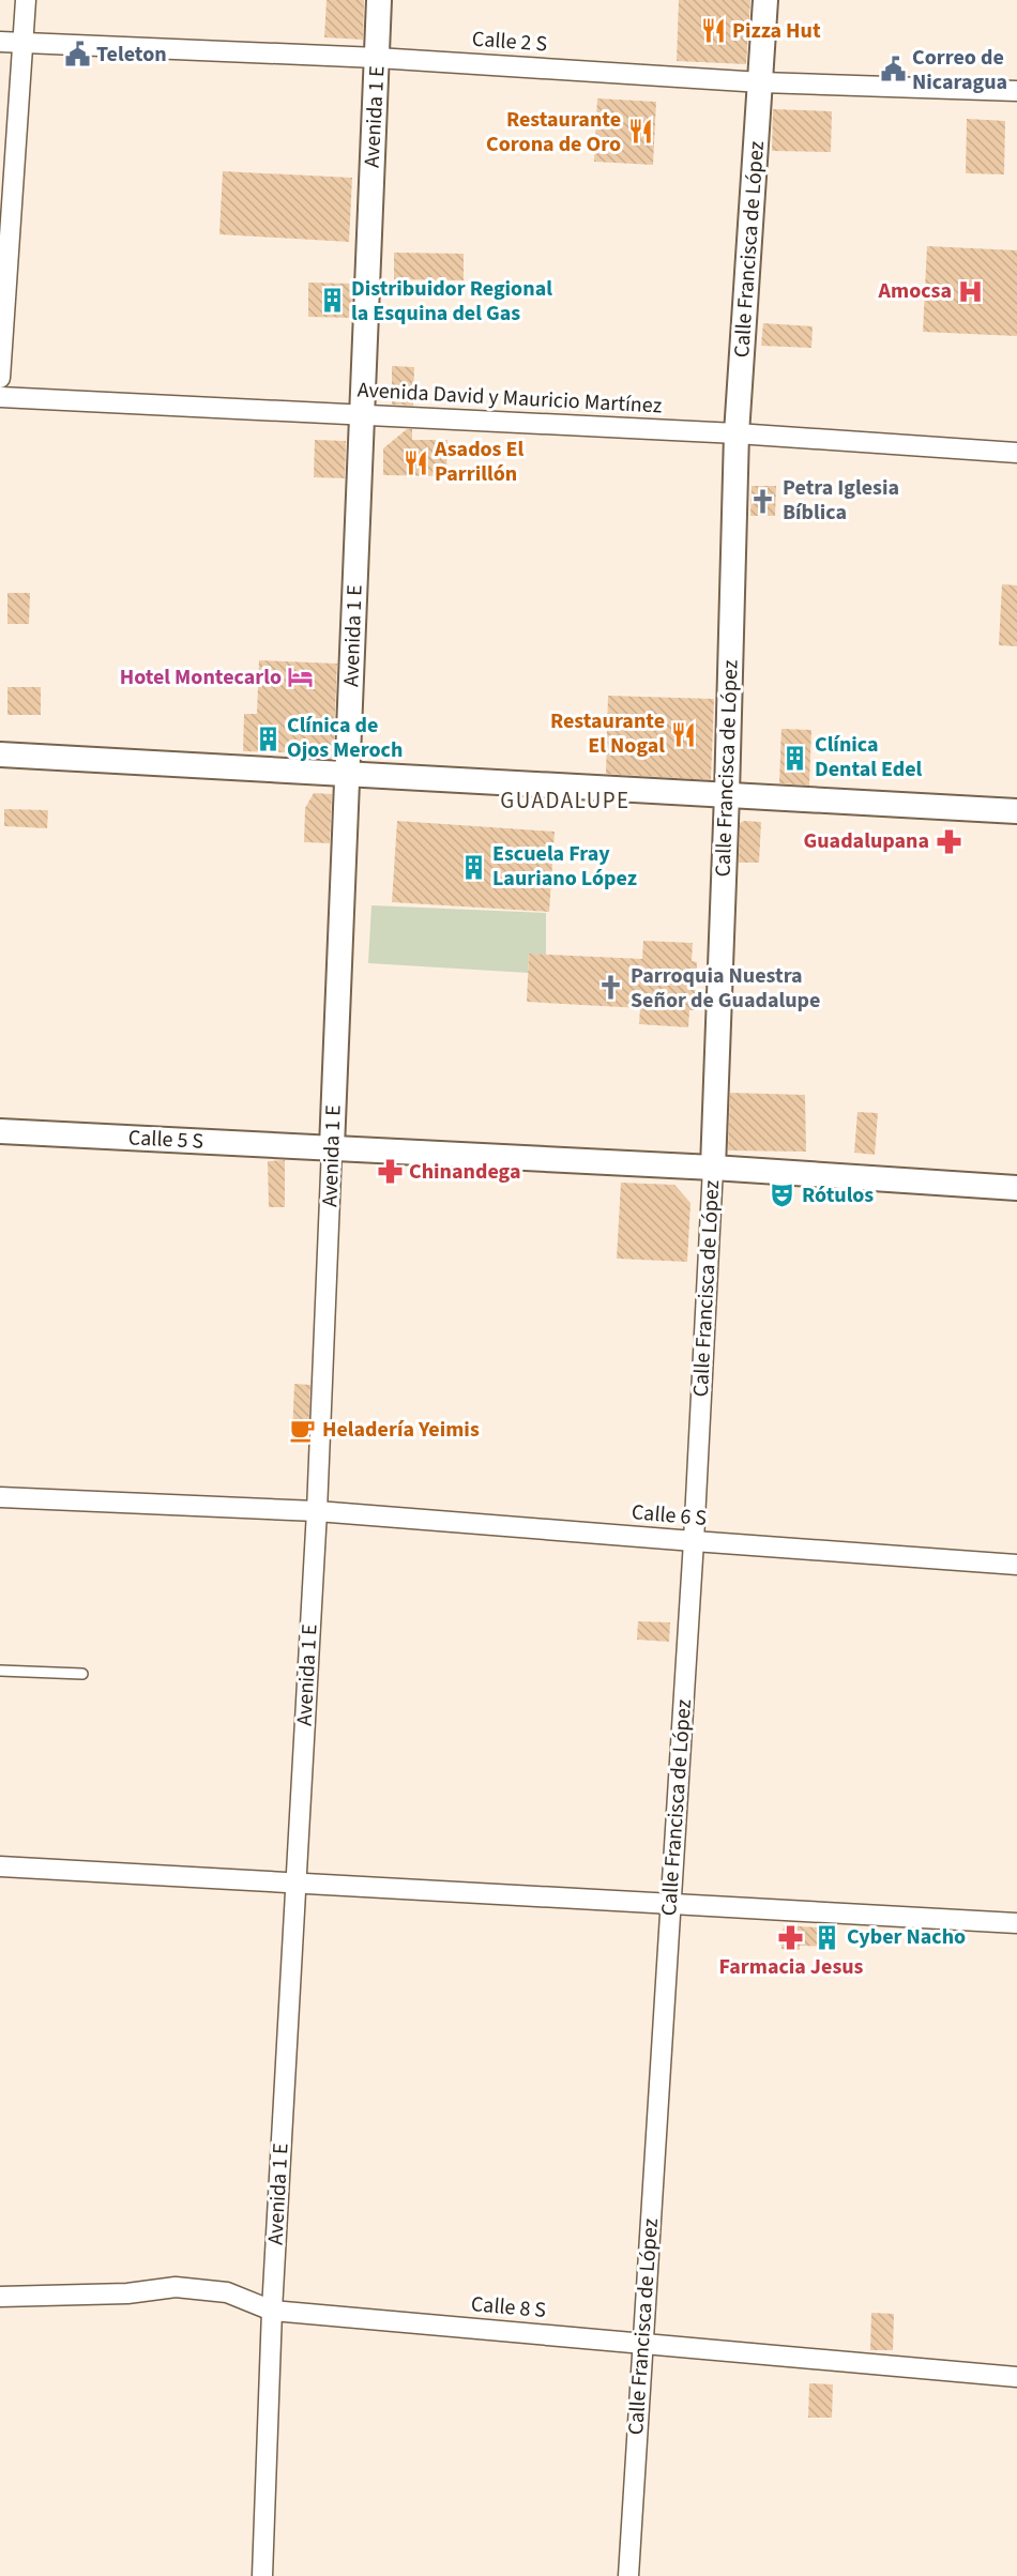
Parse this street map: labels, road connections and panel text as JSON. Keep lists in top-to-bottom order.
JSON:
{
  "streets": {
    "street": [
      "Calle 2 S",
      "Avenida 1 E",
      "Calle Francisca de López",
      "Avenida David y Mauricio Martínez",
      "Calle 5 S",
      "Calle 6 S",
      "Calle 8 S"
    ]
  },
  "crossings": [
    ["Calle 2 S", "Avenida 1 E"],
    ["Calle 2 S", "Calle Francisca de López"],
    ["Avenida 1 E", "Avenida David y Mauricio Martínez"],
    ["Avenida 1 E", "Calle 5 S"],
    ["Avenida 1 E", "Calle 6 S"],
    ["Avenida 1 E", "Calle 8 S"],
    ["Calle Francisca de López", "Avenida David y Mauricio Martínez"],
    ["Calle Francisca de López", "Calle 5 S"],
    ["Calle Francisca de López", "Calle 6 S"],
    ["Calle Francisca de López", "Calle 8 S"]
  ],
  "districts": ["GUADALUPE"],
  "places": {
    "restaurant": [
      "Pizza Hut",
      "Restaurante Corona de Oro",
      "Asados El Parrillón",
      "Restaurante El Nogal"
    ],
    "public building": ["Teleton", "Correo de Nicaragua"],
    "hospital": ["Amocsa"],
    "building": [
      "Distribuidor Regional la Esquina del Gas",
      "Clínica de Ojos Meroch",
      "Clínica Dental Edel",
      "Escuela Fray Lauriano López",
      "Cyber Nacho"
    ],
    "church": ["Petra Iglesia Bíblica", "Parroquia Nuestra Señor de Guadalupe"],
    "hotel": ["Hotel Montecarlo"],
    "pharmacy": ["Guadalupana", "Chinandega", "Farmacia Jesus"],
    "theatre": ["Rótulos"],
    "cafe": ["Heladería Yeimis"]
  }
}
